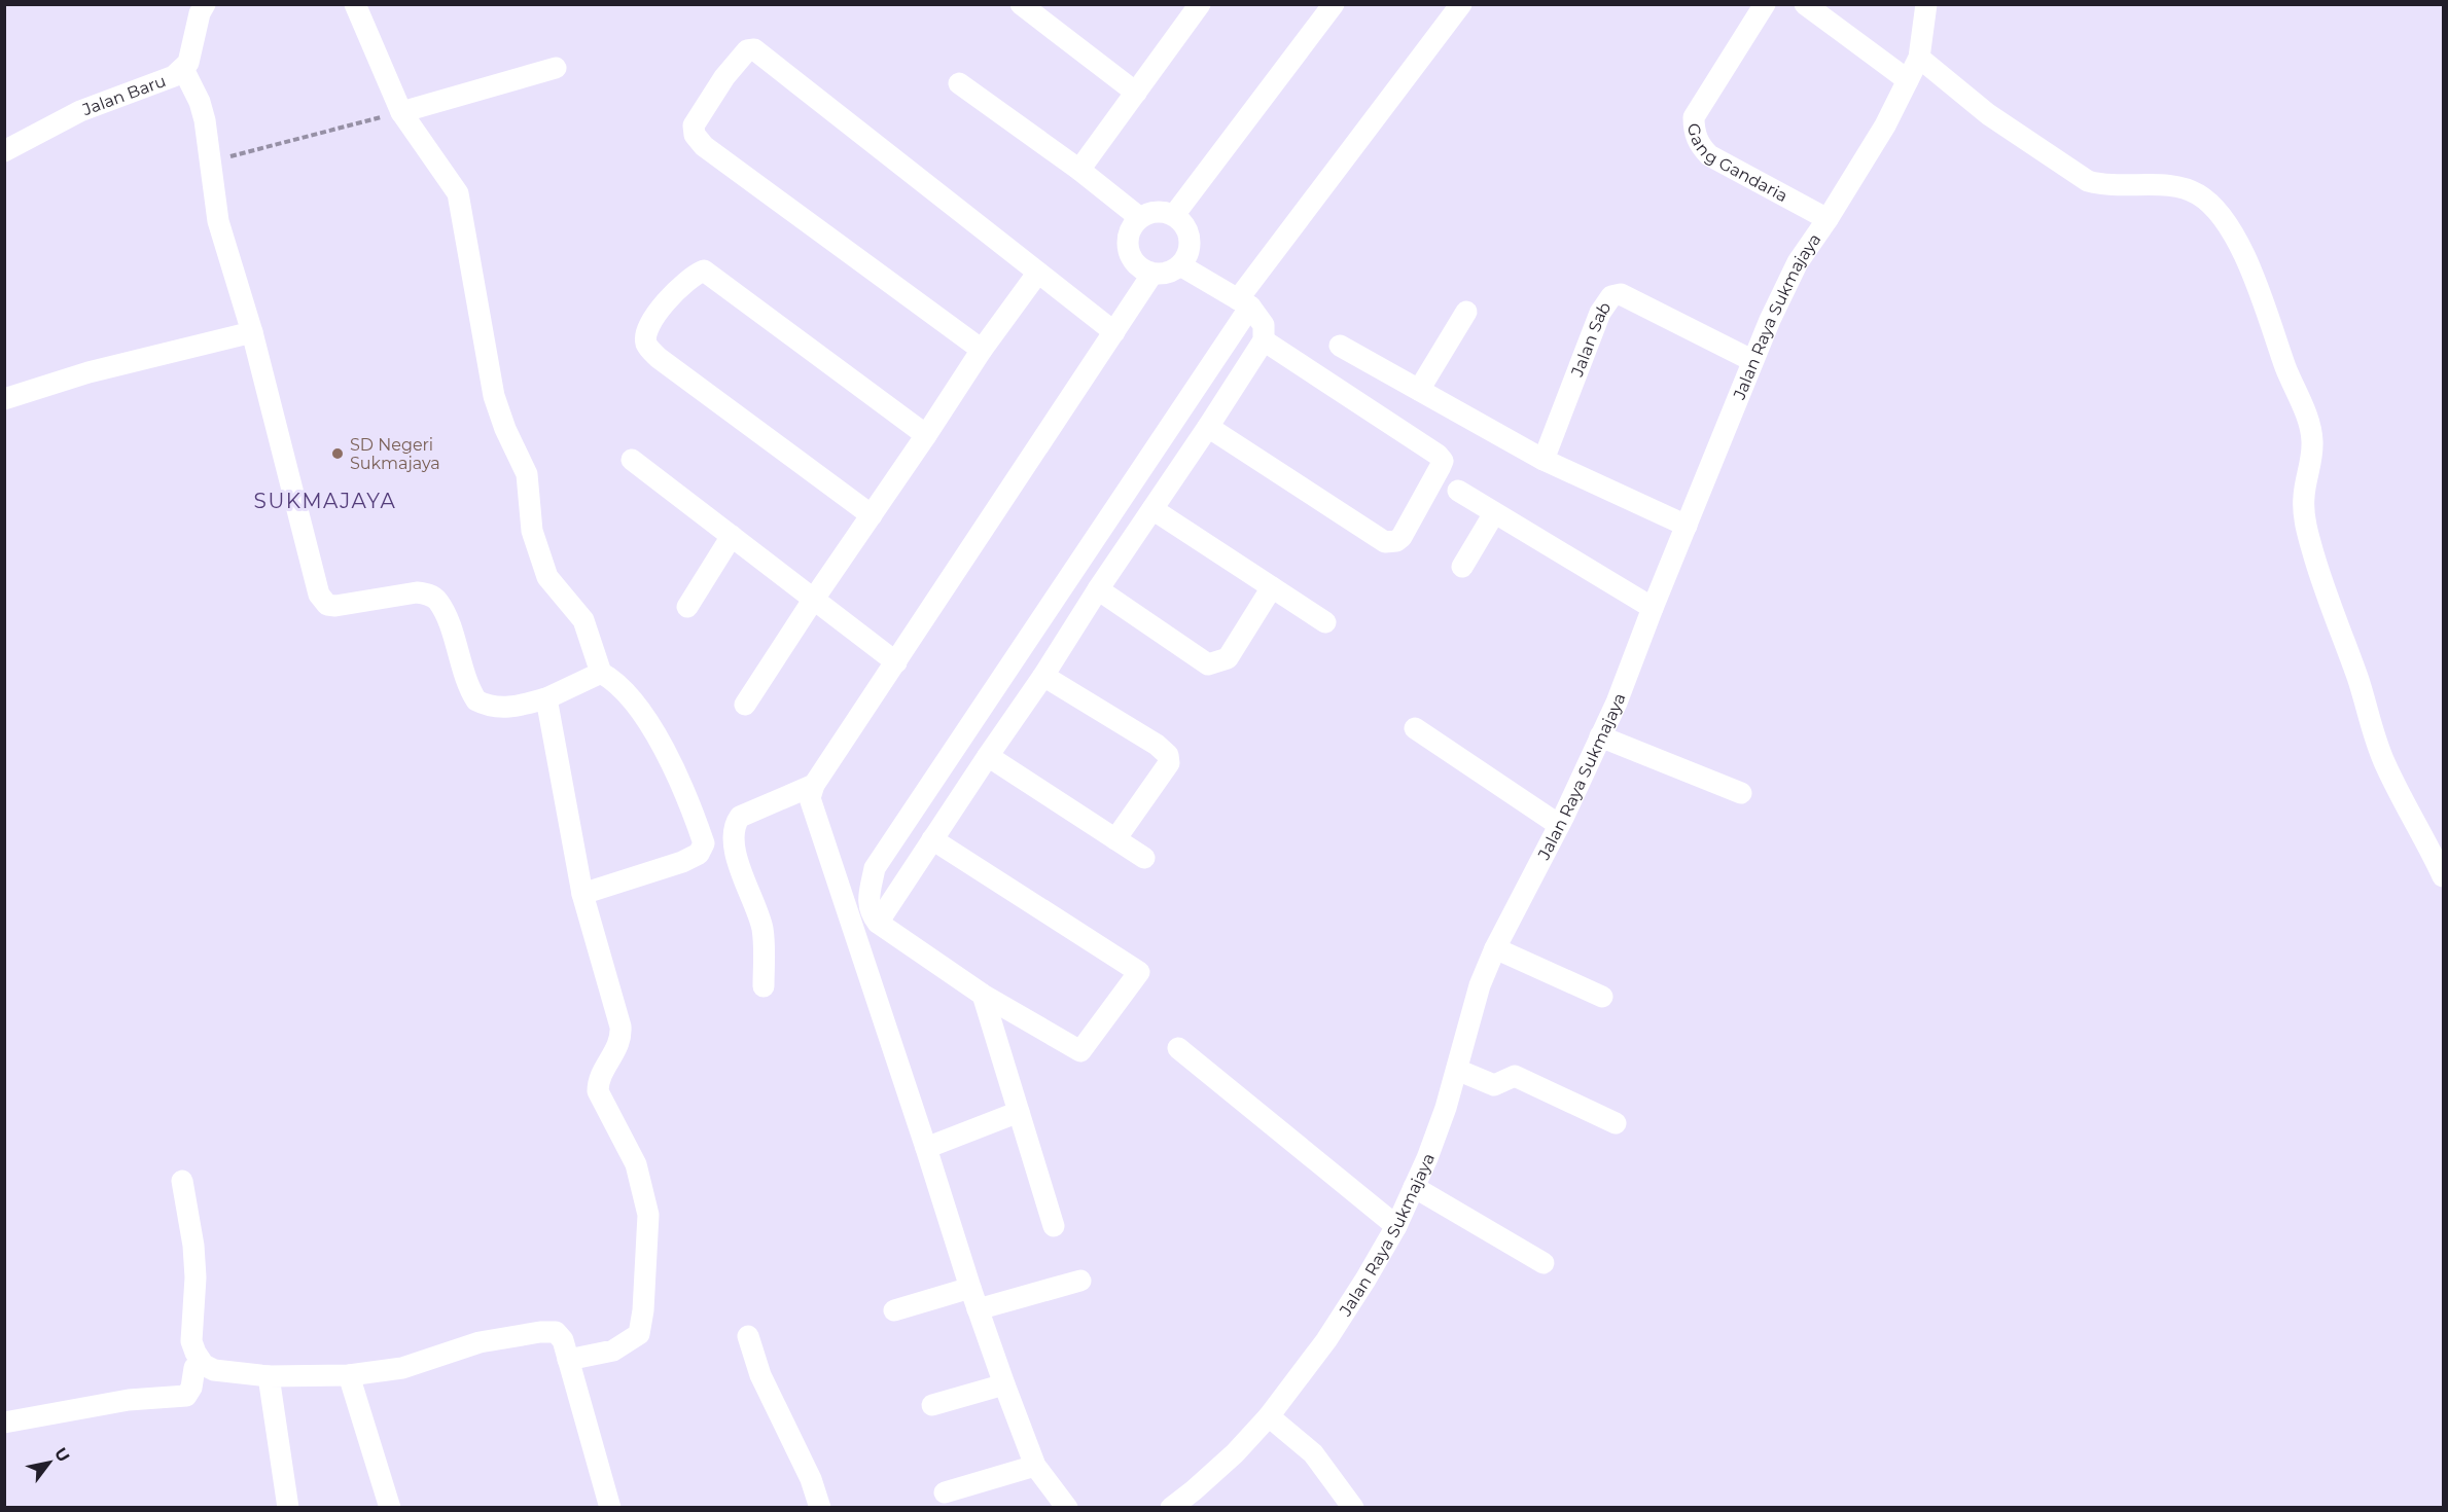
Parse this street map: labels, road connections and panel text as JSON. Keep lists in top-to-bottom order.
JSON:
{
  "streets": {
    "street": [
      "Jalan Baru",
      "Gang Gandaria",
      "Jalan Raya Sukmajaya",
      "Jalan Sab"
    ]
  },
  "crossings": [
    ["Gang Gandaria", "Jalan Raya Sukmajaya"],
    ["Jalan Raya Sukmajaya", "Jalan Sab"]
  ],
  "districts": ["SUKMAJAYA"],
  "places": ["SD Negeri Sukmajaya"],
  "north": "top right"
}
